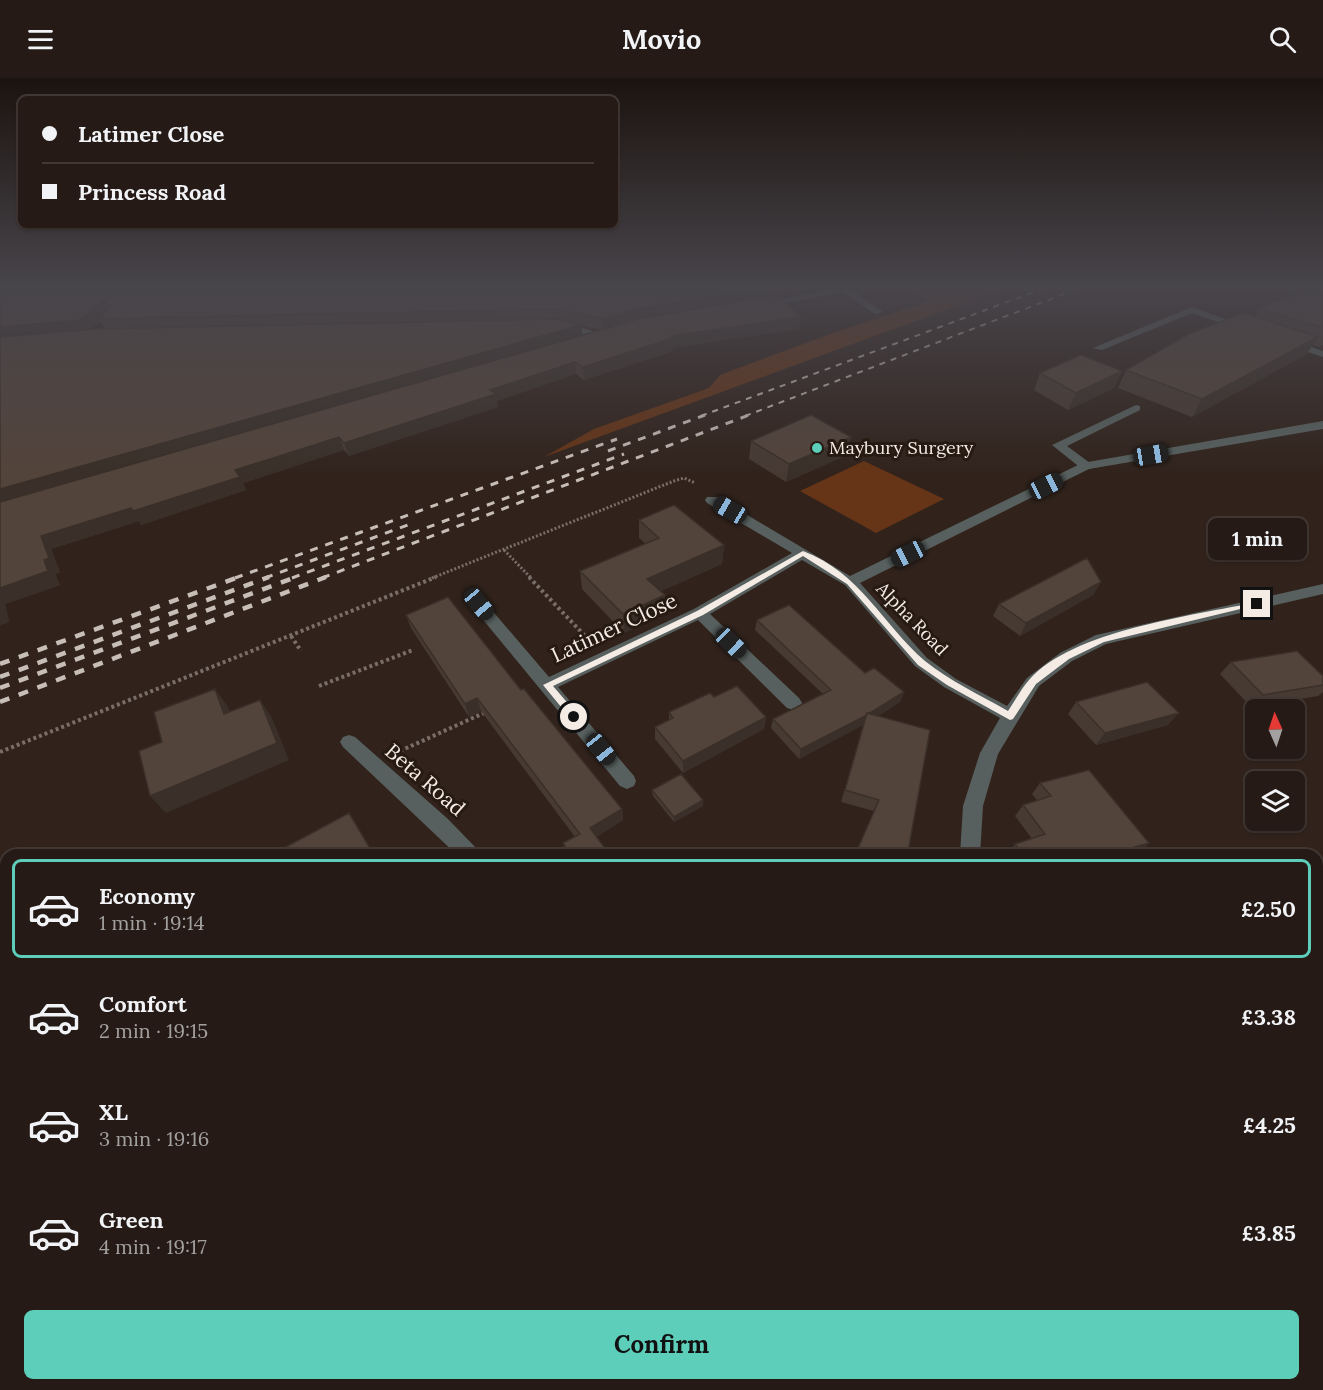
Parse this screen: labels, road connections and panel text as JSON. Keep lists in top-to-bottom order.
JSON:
{
  "streets": {
    "street": ["Alpha Road", "Latimer Close", "Beta Road"]
  },
  "places": ["Maybury Surgery"],
  "north": "top",
  "page": {
    "header": "Movio",
    "banner": ["Latimer Close", "Princess Road"],
    "bubble": "1 min",
    "list": [
      {
        "name": "Economy",
        "note": "1 min · 19:14",
        "value": "£2.50"
      },
      {
        "name": "Comfort",
        "note": "2 min · 19:15",
        "value": "£3.38"
      },
      {
        "name": "XL",
        "note": "3 min · 19:16",
        "value": "£4.25"
      },
      {
        "name": "Green",
        "note": "4 min · 19:17",
        "value": "£3.85"
      }
    ],
    "buttons": "Confirm"
  }
}
